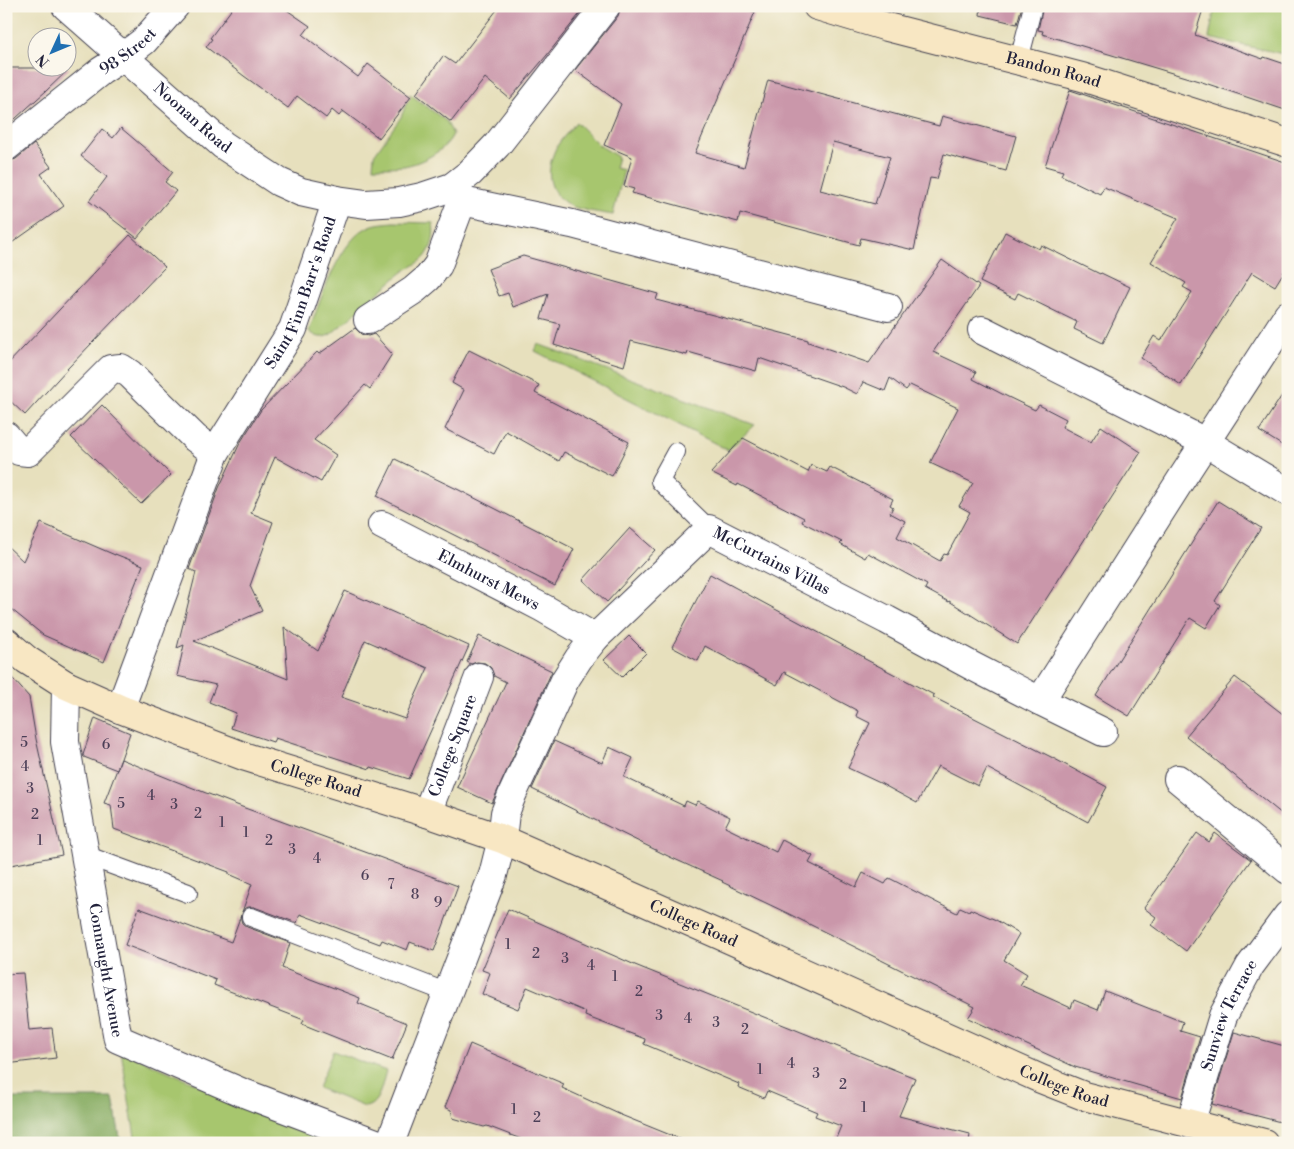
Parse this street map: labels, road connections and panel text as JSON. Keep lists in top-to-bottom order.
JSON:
{
  "streets": {
    "street": [
      "98 Street",
      "Bandon Road",
      "Noonan Road",
      "Saint Finn Barr's Road",
      "McCurtains Villas",
      "Elmhurst Mews",
      "College Square",
      "College Road",
      "Connaught Avenue",
      "Sunview Terrace"
    ]
  },
  "crossings": [
    ["98 Street", "Noonan Road"],
    ["Noonan Road", "Saint Finn Barr's Road"],
    ["Saint Finn Barr's Road", "College Road"],
    ["McCurtains Villas", "Elmhurst Mews"],
    ["McCurtains Villas", "College Road"],
    ["College Square", "College Road"],
    ["College Road", "Connaught Avenue"],
    ["College Road", "Sunview Terrace"]
  ],
  "house_numbers": [
    "5",
    "6",
    "4",
    "3",
    "4",
    "5",
    "3",
    "2",
    "2",
    "1",
    "1",
    "1",
    "2",
    "3",
    "4",
    "6",
    "7",
    "8",
    "9",
    "1",
    "2",
    "3",
    "4",
    "1",
    "2",
    "3",
    "4",
    "3",
    "2",
    "4",
    "1",
    "3",
    "2",
    "1",
    "1",
    "2"
  ],
  "north": "bottom left"
}
